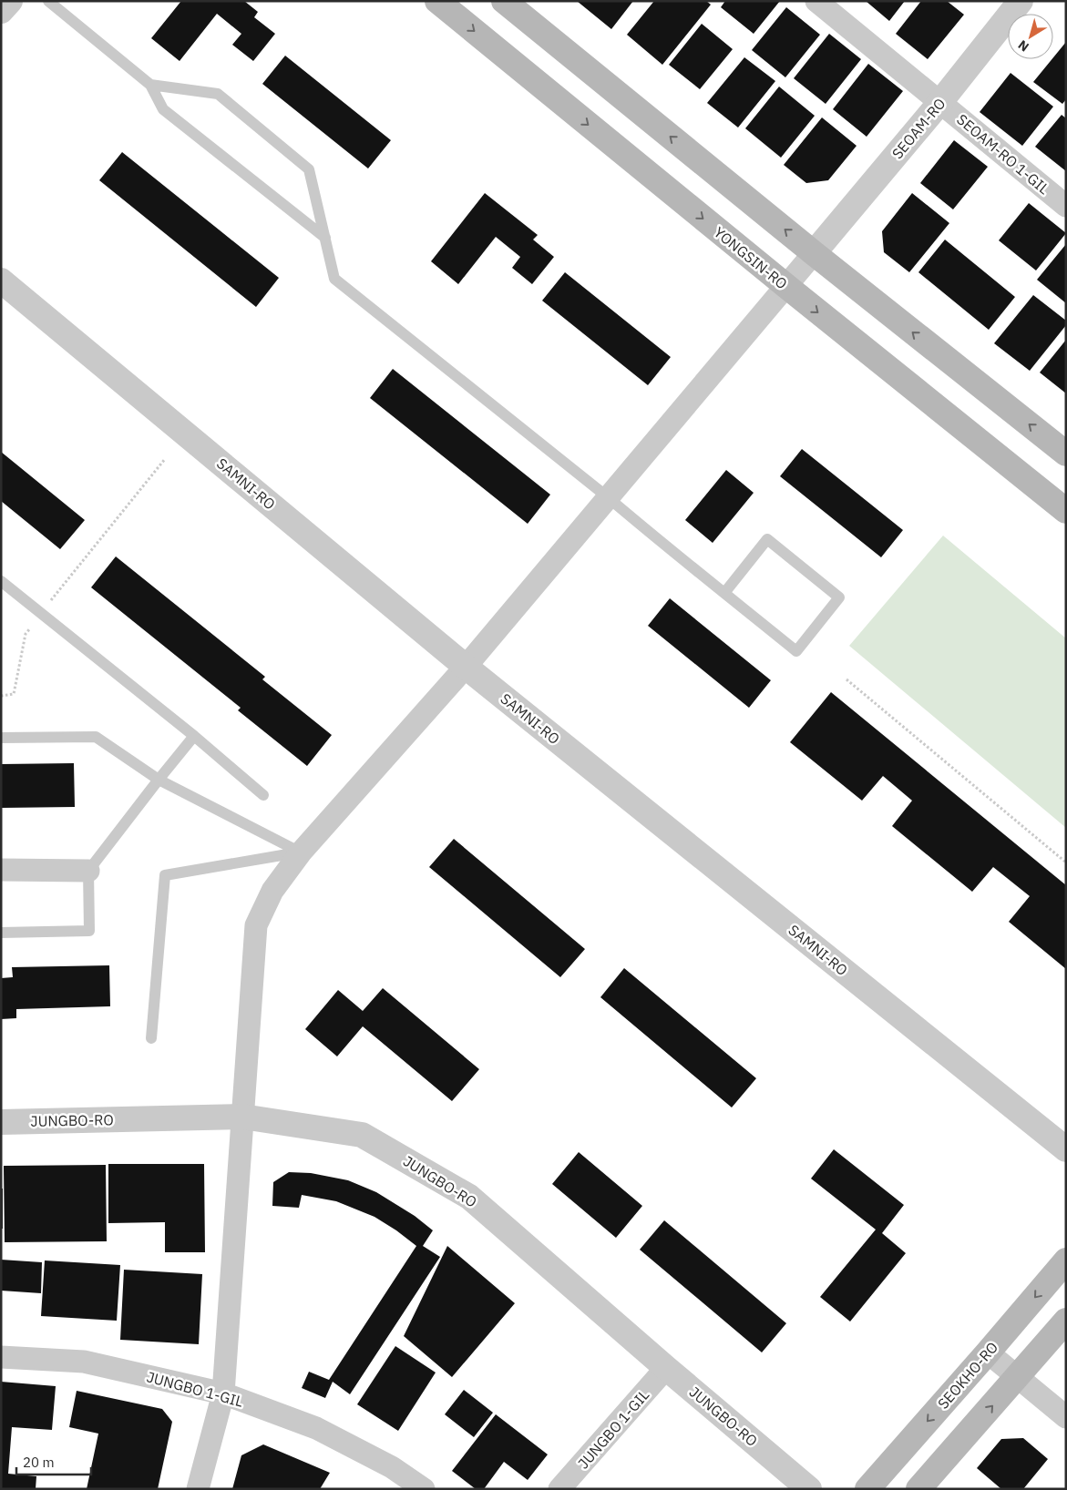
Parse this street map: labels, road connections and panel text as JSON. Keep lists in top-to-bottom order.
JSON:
{
  "streets": {
    "main road": ["YONGSIN-RO", "SEOKHO-RO"],
    "street": [
      "SEOAM-RO",
      "SEOAM-RO 1-GIL",
      "SAMNI-RO",
      "JUNGBO-RO",
      "JUNGBO 1-GIL"
    ]
  },
  "crossings": [
    ["SEOAM-RO", "SEOAM-RO 1-GIL"],
    ["JUNGBO-RO", "JUNGBO 1-GIL"]
  ],
  "scale_bar": "20 m",
  "north": "bottom left"
}
